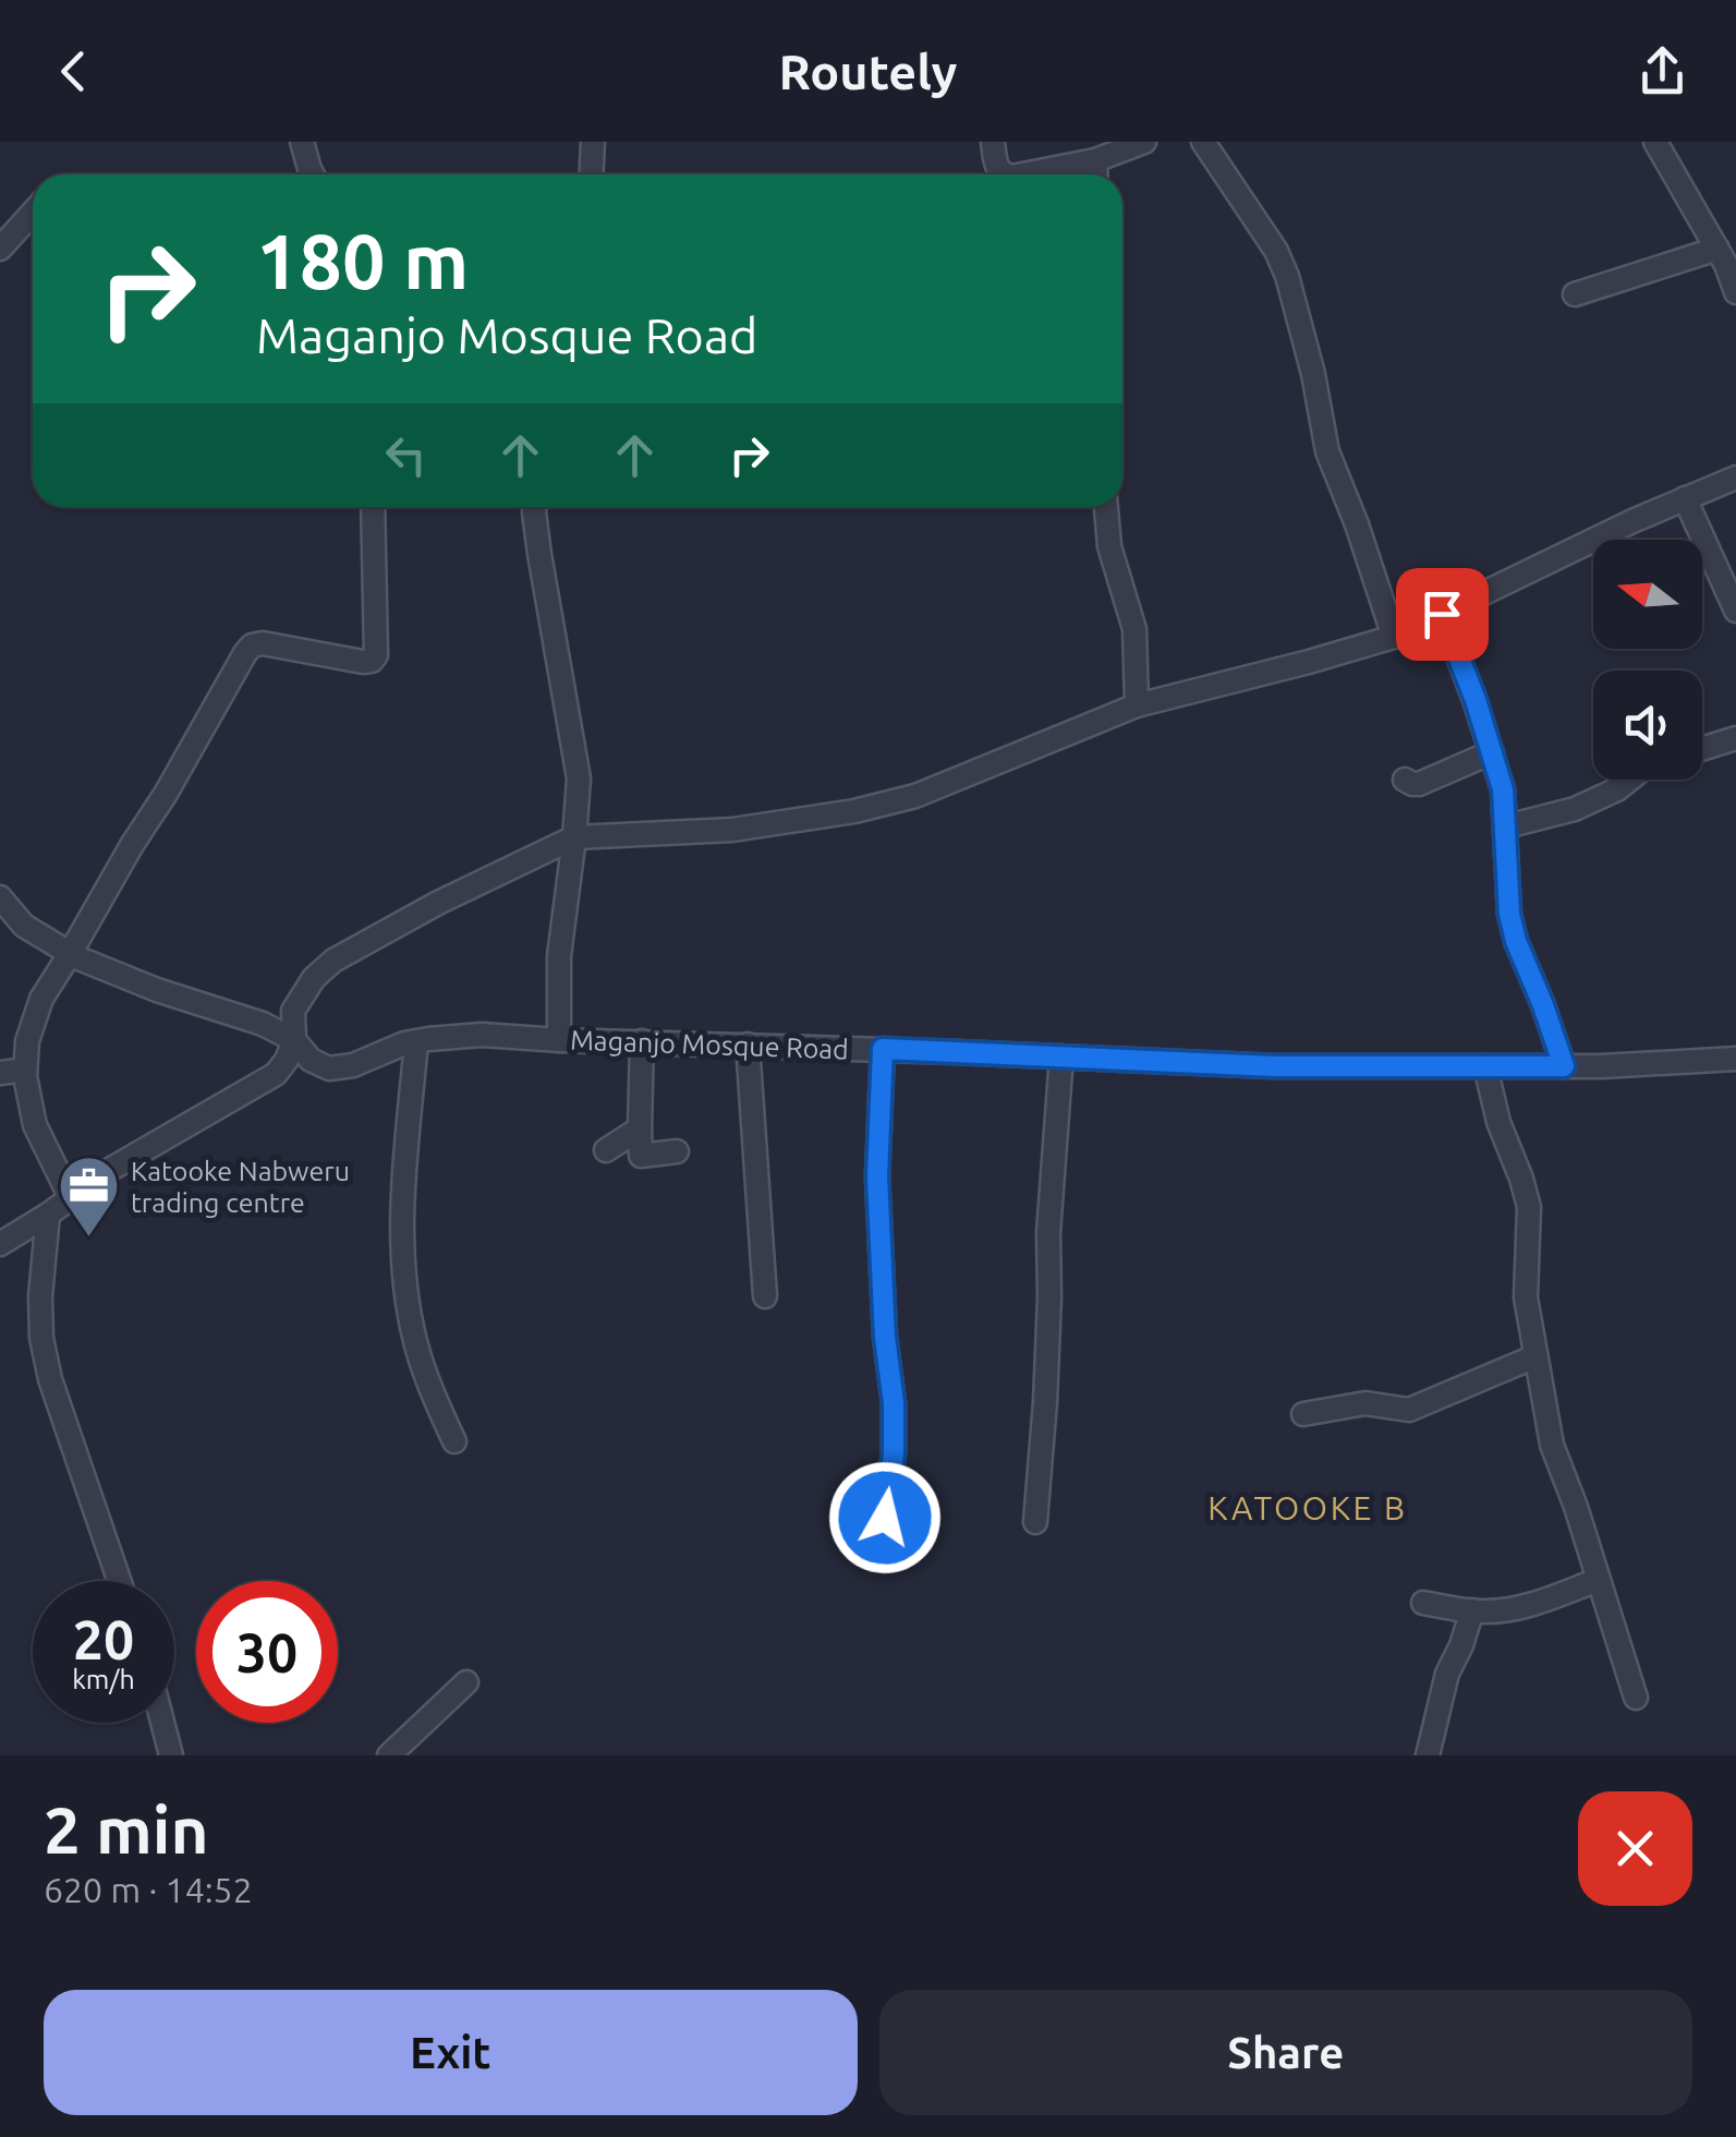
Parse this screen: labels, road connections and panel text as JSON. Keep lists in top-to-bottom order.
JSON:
{
  "streets": {
    "street": ["Maganjo Mosque Road"]
  },
  "districts": ["KATOOKE B"],
  "places": {
    "office": ["Katooke Nabweru trading centre"]
  },
  "north": "left",
  "page": {
    "header": "Routely",
    "turn": ["180 m", "Maganjo Mosque Road"],
    "speed": "20 km/h",
    "limit": "30",
    "heading": ["2 min", "620 m · 14:52"],
    "buttons": ["Exit", "Share"]
  }
}
